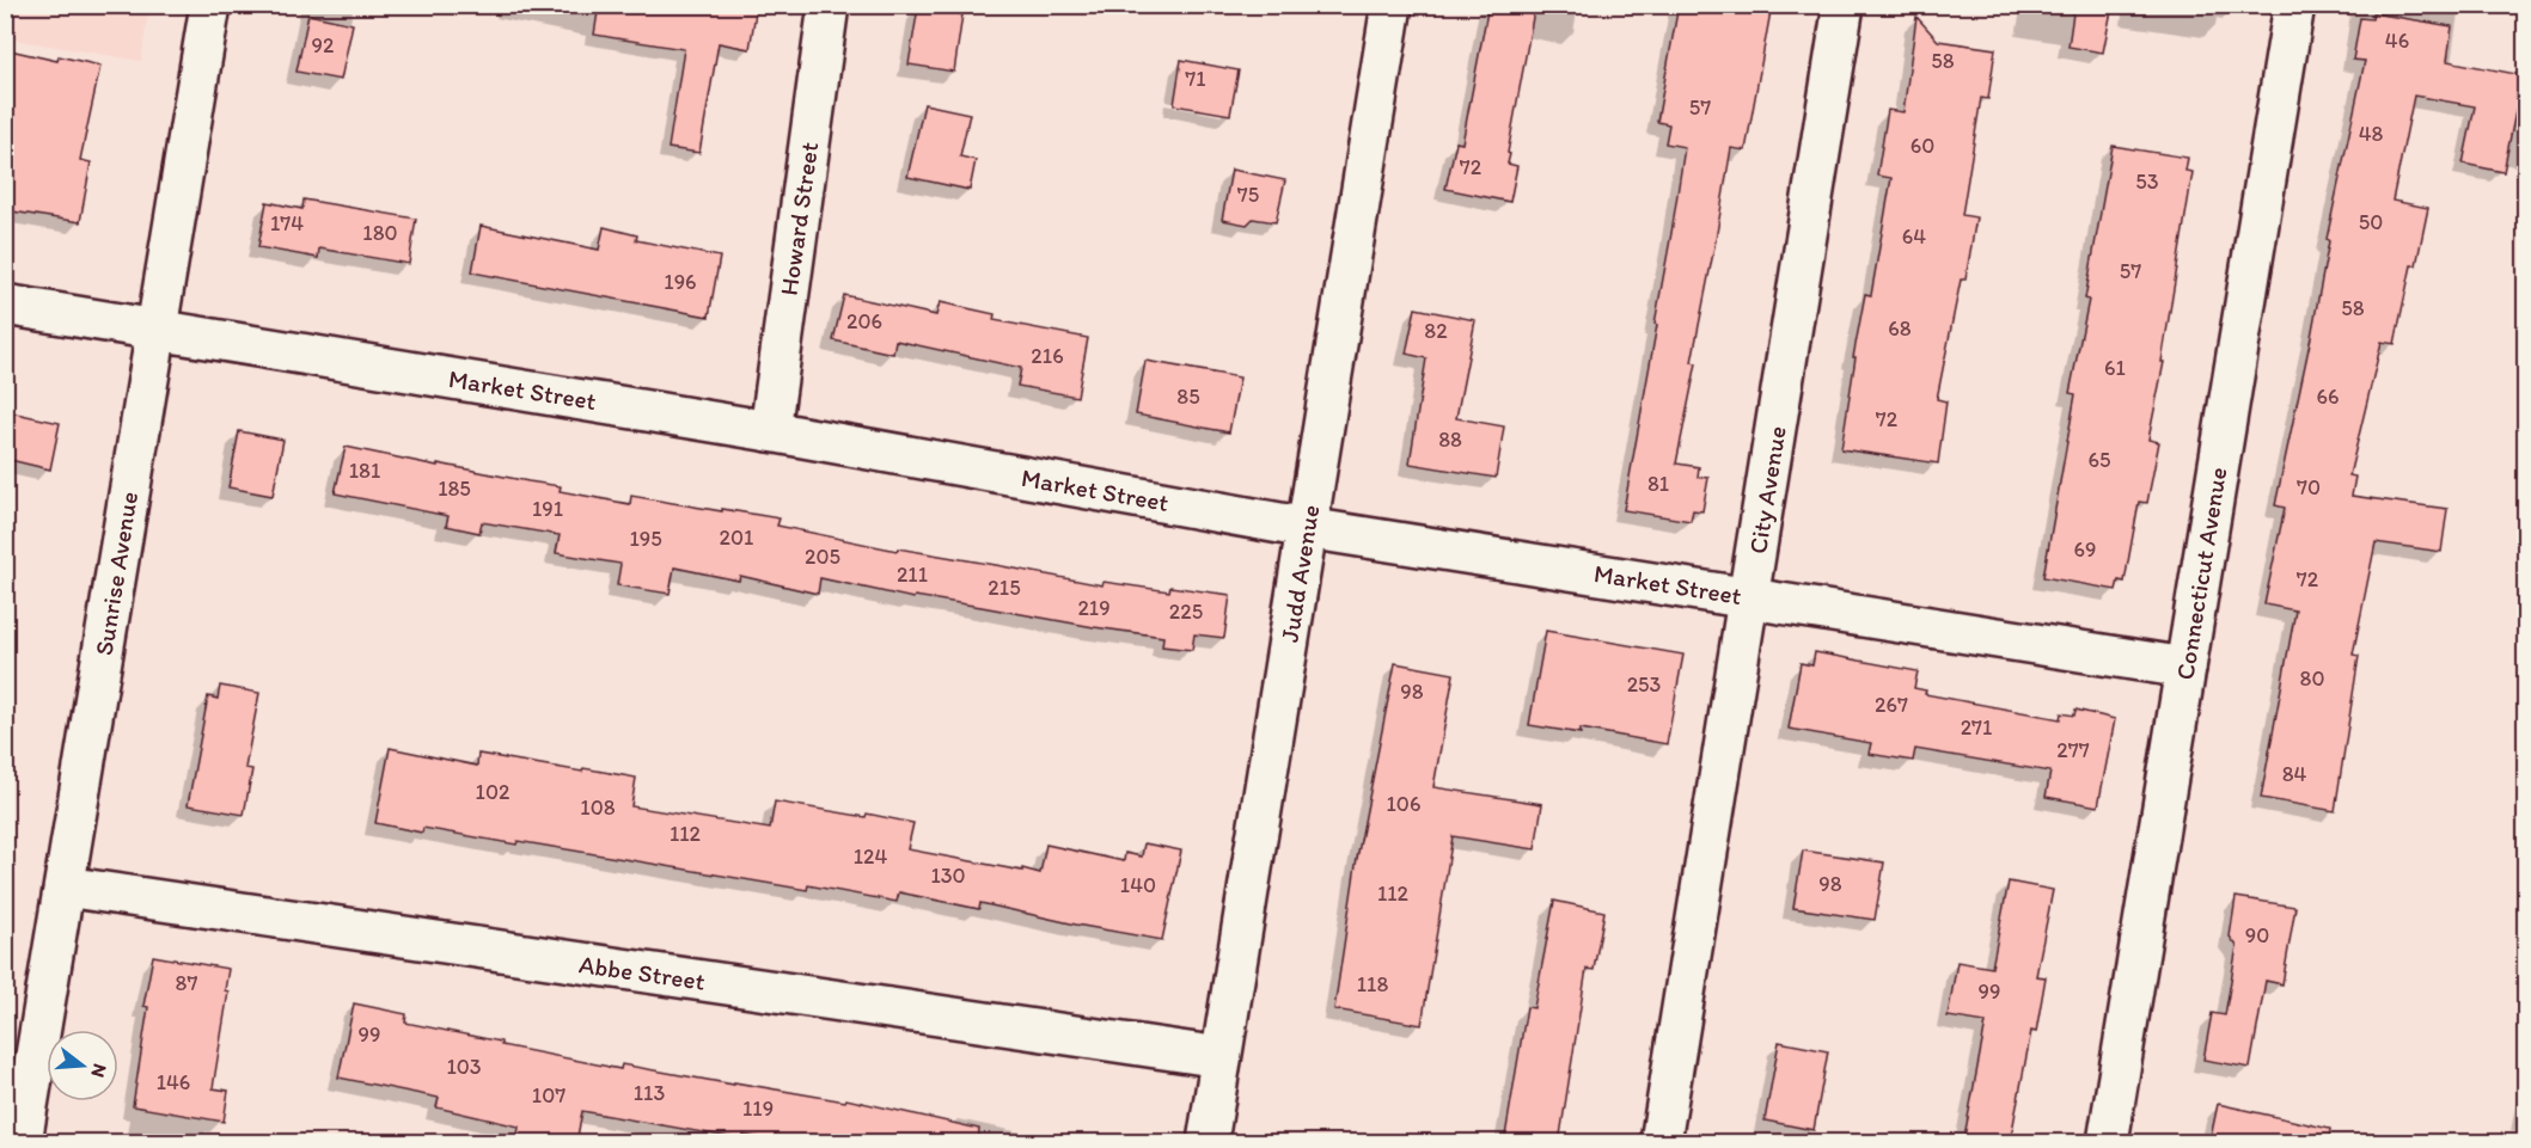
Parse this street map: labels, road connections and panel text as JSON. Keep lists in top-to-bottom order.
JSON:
{
  "streets": {
    "street": [
      "Howard Street",
      "Market Street",
      "City Avenue",
      "Sunrise Avenue",
      "Judd Avenue",
      "Connecticut Avenue",
      "Abbe Street"
    ]
  },
  "crossings": [
    ["Howard Street", "Market Street"],
    ["Market Street", "City Avenue"],
    ["Market Street", "Sunrise Avenue"],
    ["Market Street", "Judd Avenue"],
    ["Market Street", "Connecticut Avenue"],
    ["Sunrise Avenue", "Abbe Street"],
    ["Judd Avenue", "Abbe Street"]
  ],
  "house_numbers": [
    "46",
    "92",
    "58",
    "71",
    "57",
    "48",
    "60",
    "72",
    "53",
    "75",
    "50",
    "174",
    "180",
    "64",
    "57",
    "196",
    "58",
    "206",
    "68",
    "82",
    "216",
    "61",
    "85",
    "66",
    "72",
    "88",
    "65",
    "181",
    "81",
    "70",
    "185",
    "191",
    "201",
    "195",
    "69",
    "205",
    "211",
    "72",
    "215",
    "219",
    "225",
    "80",
    "253",
    "98",
    "267",
    "271",
    "277",
    "84",
    "102",
    "106",
    "108",
    "112",
    "124",
    "130",
    "98",
    "140",
    "112",
    "90",
    "87",
    "118",
    "99",
    "99",
    "103",
    "146",
    "113",
    "107",
    "119"
  ],
  "north": "right"
}
